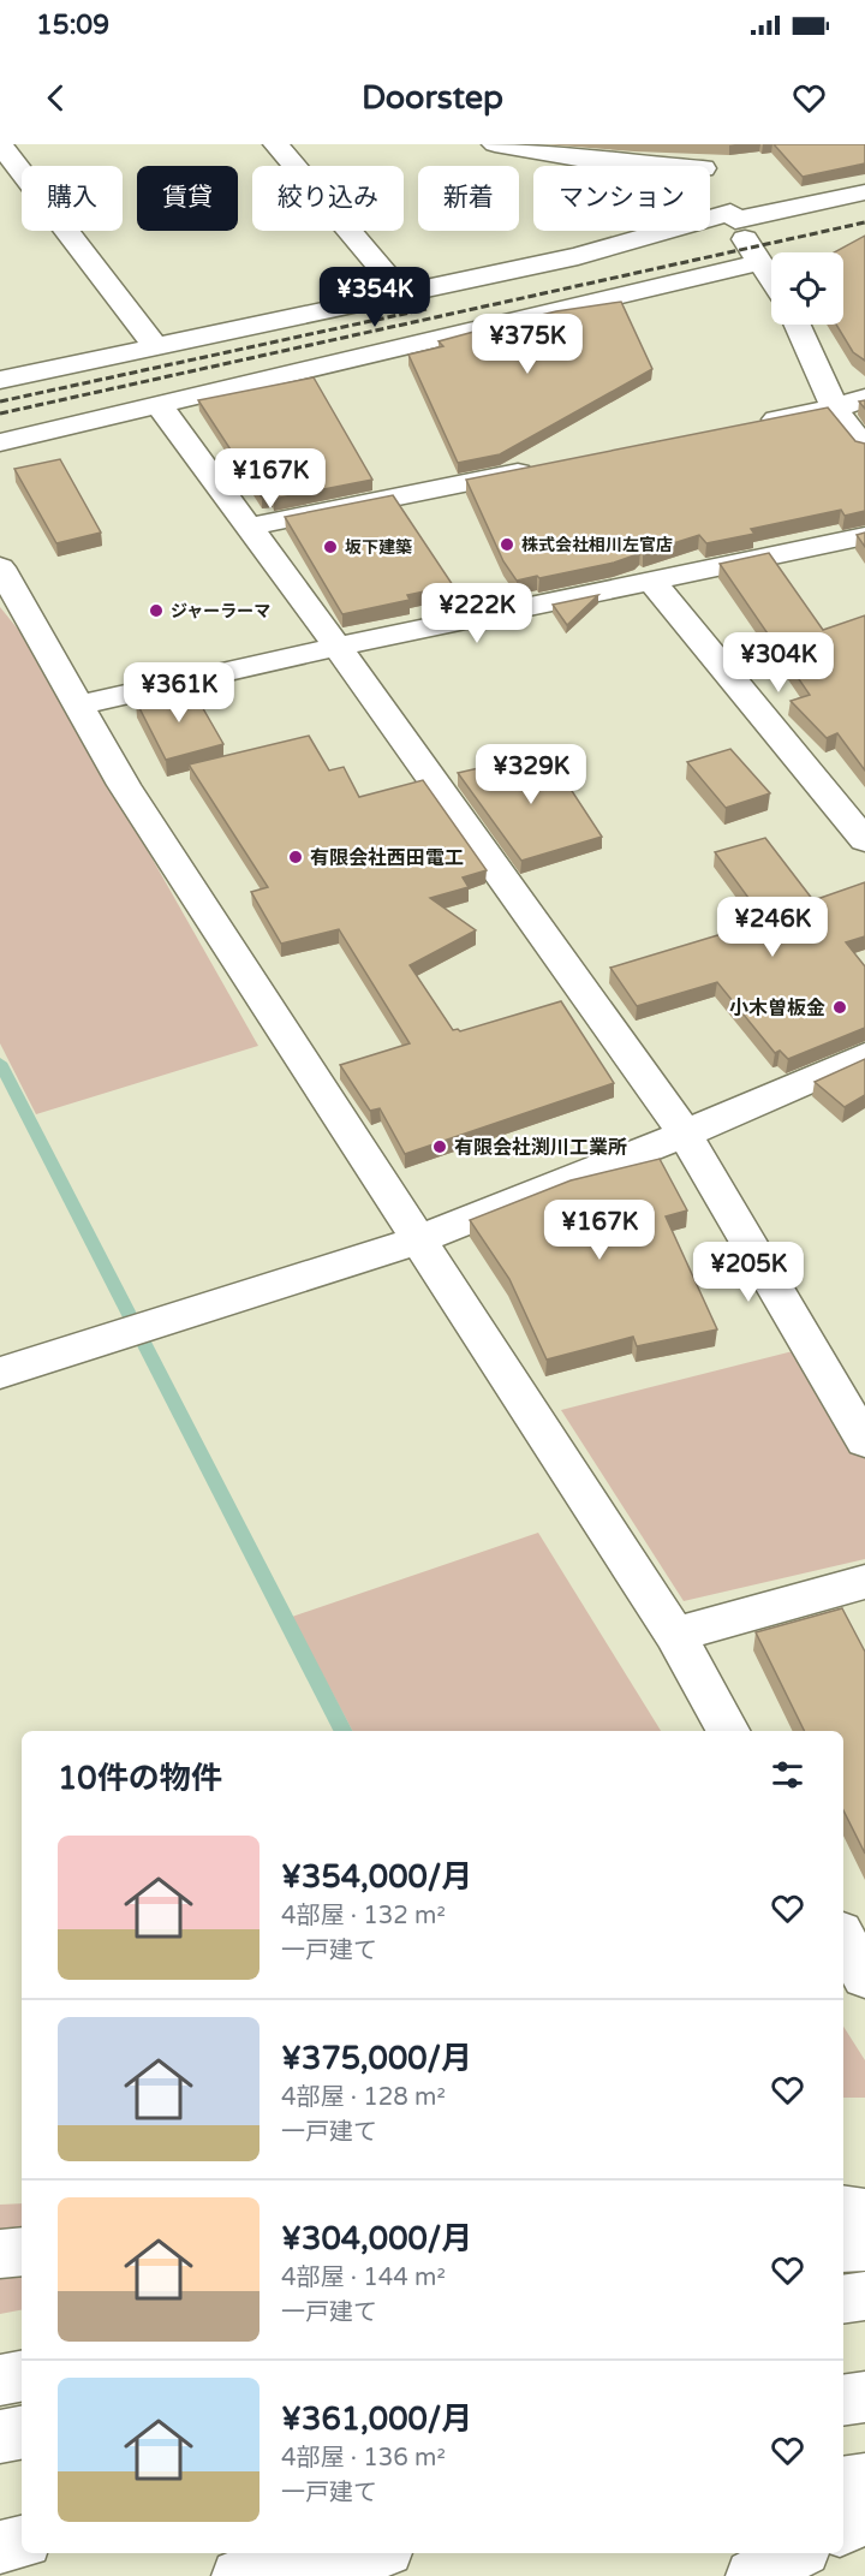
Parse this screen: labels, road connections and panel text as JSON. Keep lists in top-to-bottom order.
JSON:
{
  "places": [
    "株式会社相川左官店",
    "坂下建築",
    "ジャーラーマ",
    "有限会社西田電工",
    "小木曽板金",
    "有限会社渕川工業所"
  ],
  "page": {
    "status": "15:09",
    "header": "Doorstep",
    "chip": [
      "購入",
      "賃貸",
      "絞り込み",
      "新着",
      "マンション"
    ],
    "price": [
      "¥354K",
      "¥375K",
      "¥167K",
      "¥222K",
      "¥304K",
      "¥361K",
      "¥329K",
      "¥246K",
      "¥167K",
      "¥205K"
    ],
    "heading": "10件の物件",
    "list": [
      {
        "name": "¥354,000/月",
        "note": "4部屋 · 132 m² · 一戸建て"
      },
      {
        "name": "¥375,000/月",
        "note": "4部屋 · 128 m² · 一戸建て"
      },
      {
        "name": "¥304,000/月",
        "note": "4部屋 · 144 m² · 一戸建て"
      },
      {
        "name": "¥361,000/月",
        "note": "4部屋 · 136 m² · 一戸建て"
      }
    ]
  }
}
